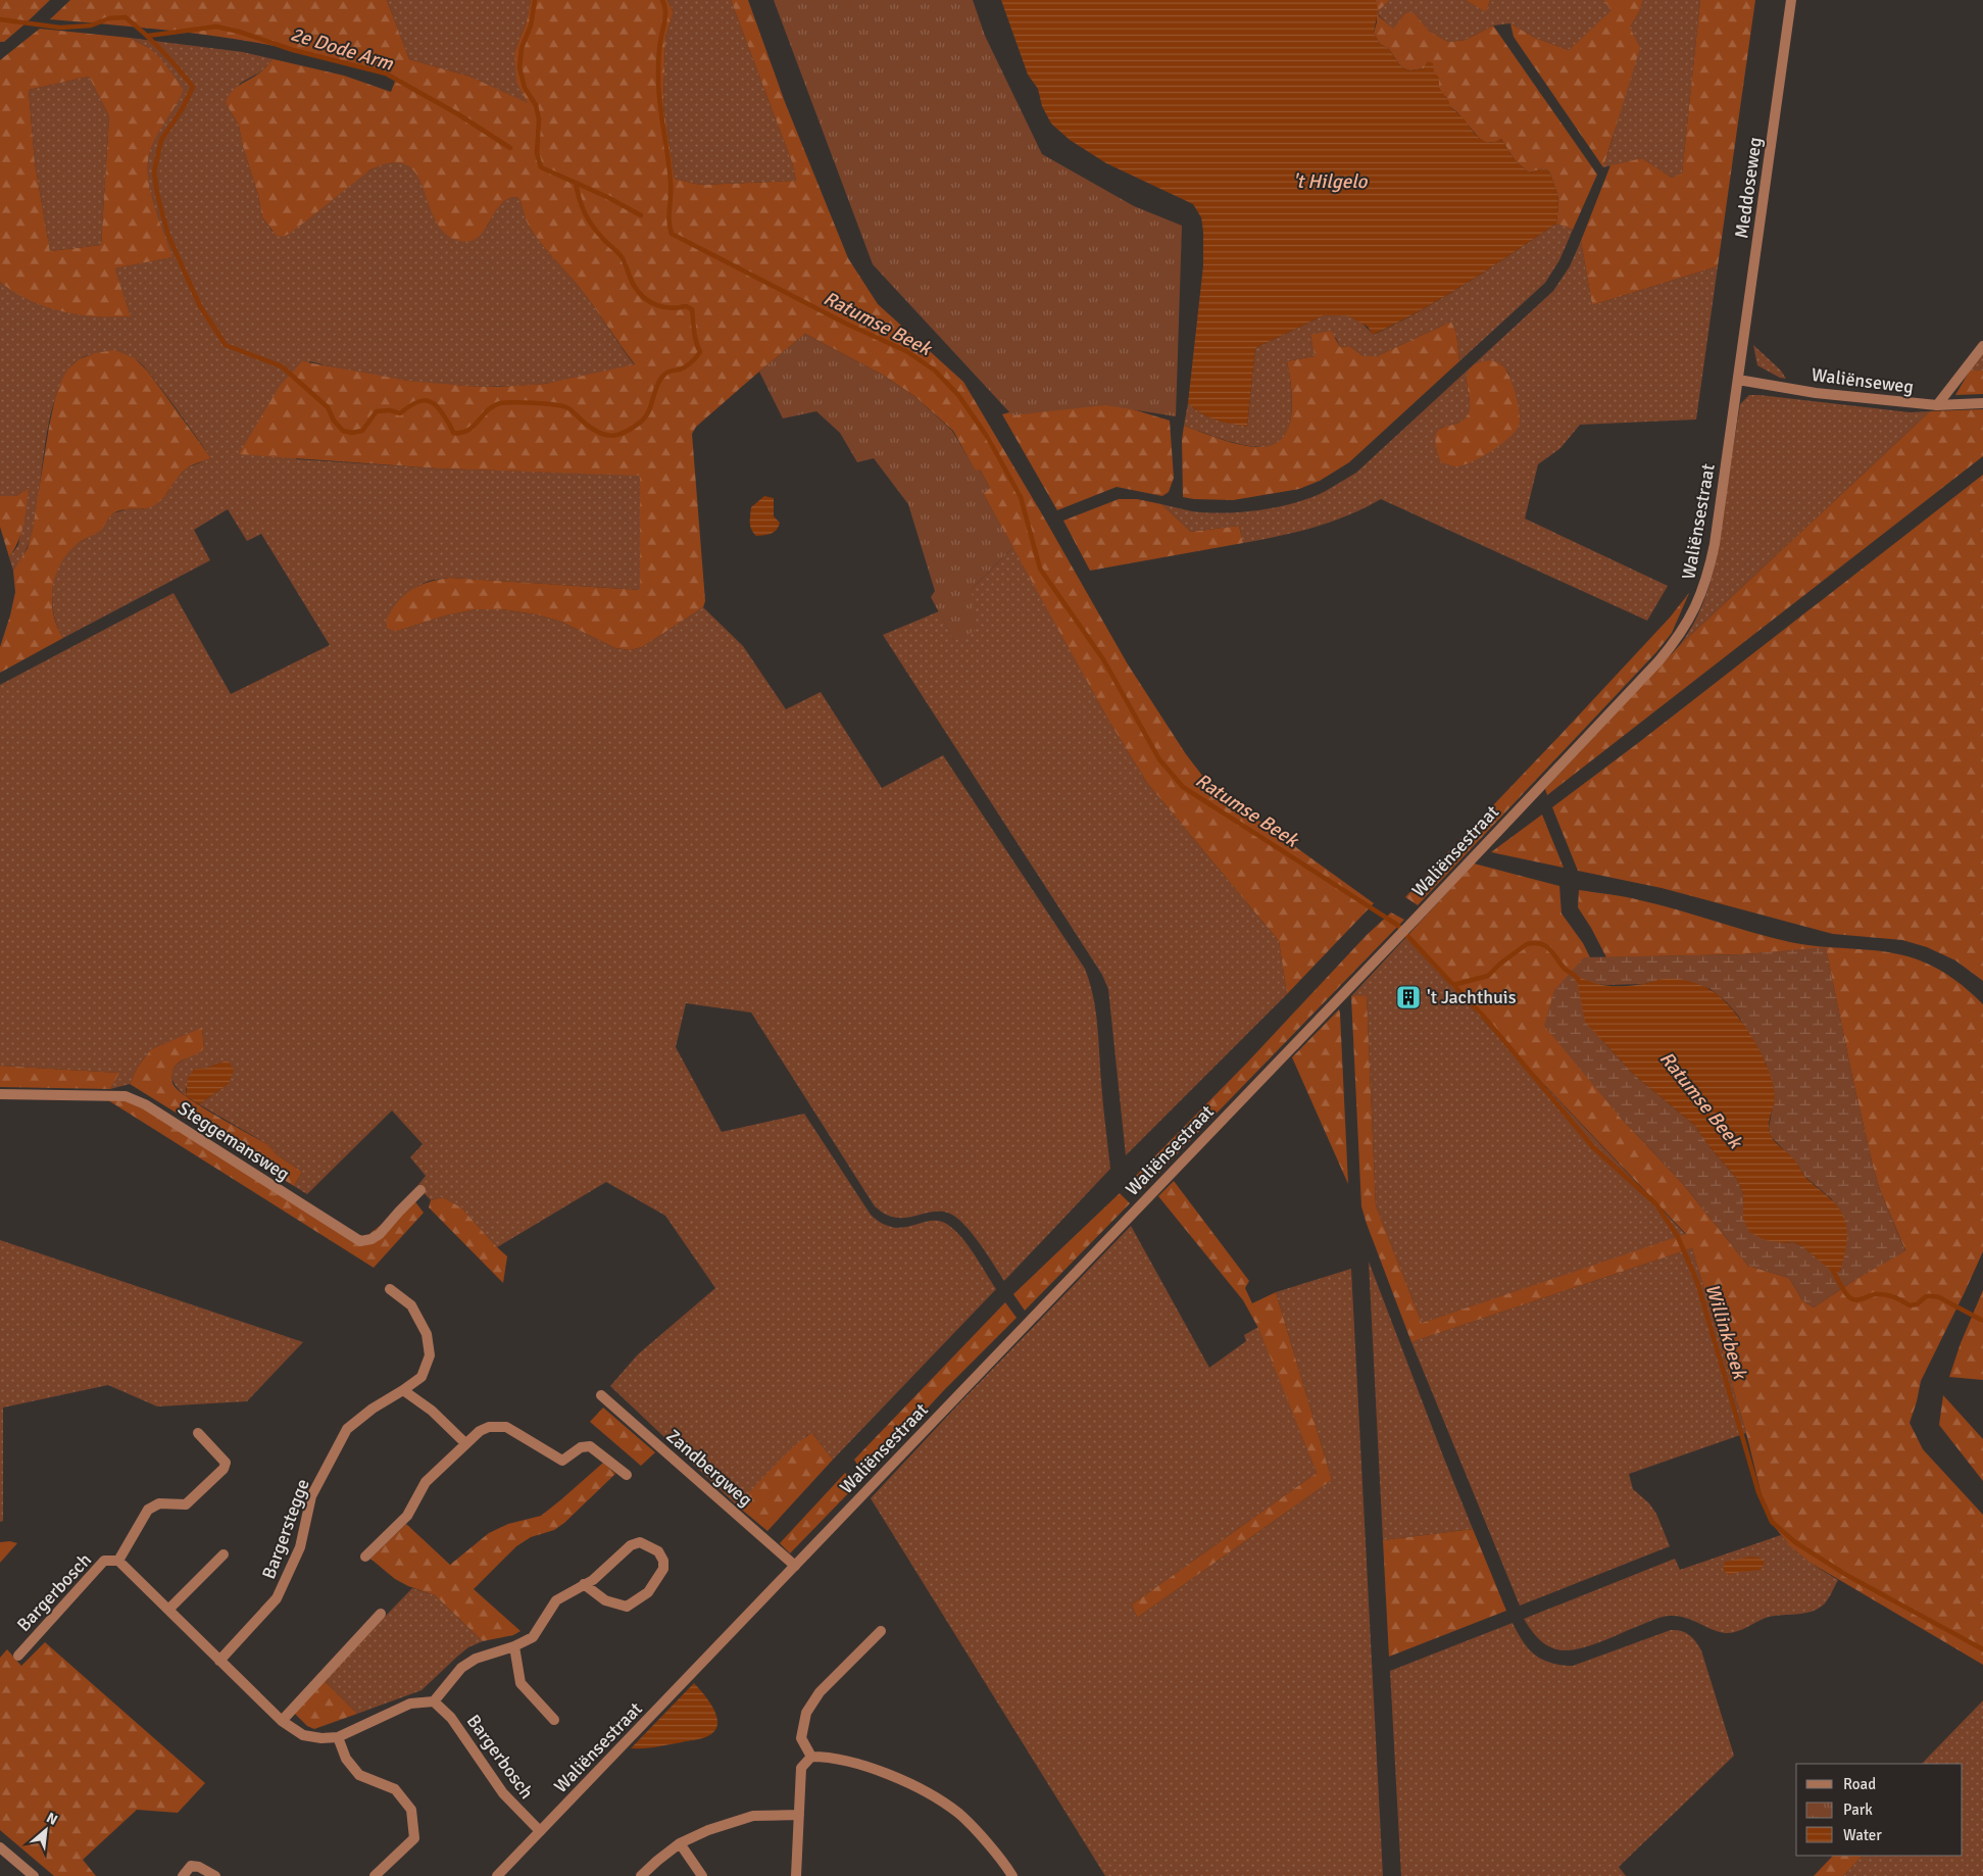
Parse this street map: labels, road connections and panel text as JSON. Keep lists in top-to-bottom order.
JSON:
{
  "streets": {
    "street": [
      "Meddoseweg",
      "Waliënseweg",
      "Waliënsestraat",
      "Steggemansweg",
      "Zandbergweg",
      "Bargerstegge",
      "Bargerbosch"
    ]
  },
  "crossings": [
    ["Meddoseweg", "Waliënseweg"],
    ["Meddoseweg", "Waliënsestraat"],
    ["Waliënseweg", "Waliënsestraat"],
    ["Waliënsestraat", "Zandbergweg"],
    ["Waliënsestraat", "Bargerbosch"],
    ["Bargerstegge", "Bargerbosch"]
  ],
  "water": [
    "2e Dode Arm",
    "'t Hilgelo",
    "Ratumse Beek",
    "Willinkbeek"
  ],
  "places": {
    "building": ["'t Jachthuis"]
  },
  "legend": ["Road", "Park", "Water"],
  "north": "top right"
}
